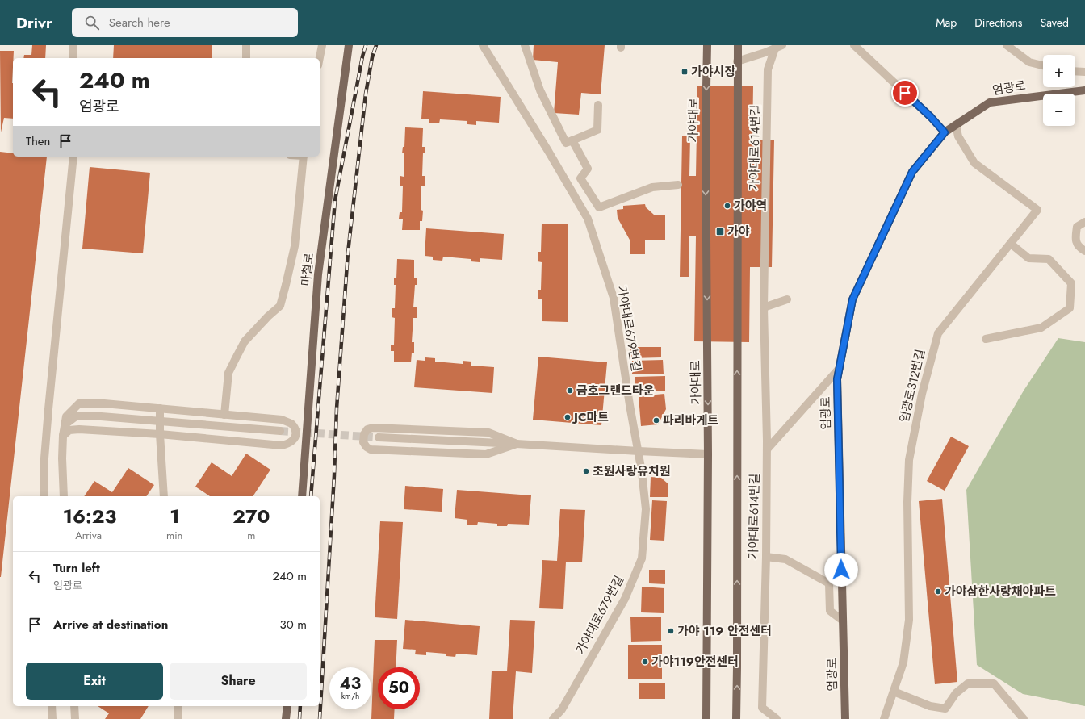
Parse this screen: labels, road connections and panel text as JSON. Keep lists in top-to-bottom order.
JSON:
{
  "streets": {
    "main road": ["엄광로", "가야대로", "마철로"],
    "street": ["가야대로614번길", "가야대로679번길", "엄광로312번길"]
  },
  "crossings": [
    ["엄광로", "엄광로312번길"]
  ],
  "places": {
    "transit": ["가야시장", "가야"],
    "other": [
      "가야역",
      "금호그랜드타운",
      "JC마트",
      "파리바게트",
      "초원사랑유치원",
      "가야삼한사랑채아파트",
      "가야 119 안전센터",
      "가야119안전센터"
    ]
  },
  "page": {
    "header": "Drivr",
    "search": "Search here",
    "nav": ["Map", "Directions", "Saved"],
    "map_buttons": ["+", "−"],
    "turn": ["240 m", "엄광로"],
    "then": "Then",
    "eta": [
      "16:23",
      "Arrival",
      "1",
      "min",
      "270",
      "m"
    ],
    "list": [
      {
        "name": "Turn left",
        "note": "엄광로",
        "value": "240 m"
      },
      {
        "name": "Arrive at destination",
        "value": "30 m"
      }
    ],
    "buttons": ["Exit", "Share"],
    "speed": "43 km/h",
    "limit": "50"
  }
}
